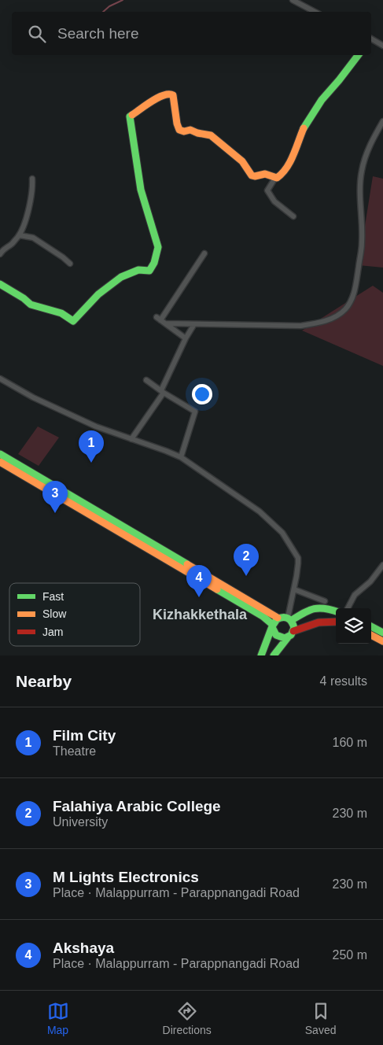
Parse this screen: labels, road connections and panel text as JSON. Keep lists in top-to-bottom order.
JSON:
{
  "districts": ["Kizhakkethala"],
  "legend": ["Fast", "Slow", "Jam"],
  "page": {
    "search": "Search here",
    "pins": [
      "1",
      "3",
      "2",
      "4"
    ],
    "heading": ["Nearby", "4 results"],
    "list": [
      {
        "mark": "1",
        "name": "Film City",
        "note": "Theatre",
        "value": "160 m"
      },
      {
        "mark": "2",
        "name": "Falahiya Arabic College",
        "note": "University",
        "value": "230 m"
      },
      {
        "mark": "3",
        "name": "M Lights Electronics",
        "note": "Place · Malappurram - Parappnangadi Road",
        "value": "230 m"
      },
      {
        "mark": "4",
        "name": "Akshaya",
        "note": "Place · Malappurram - Parappnangadi Road",
        "value": "250 m"
      }
    ],
    "nav": ["Map", "Directions", "Saved"]
  }
}
